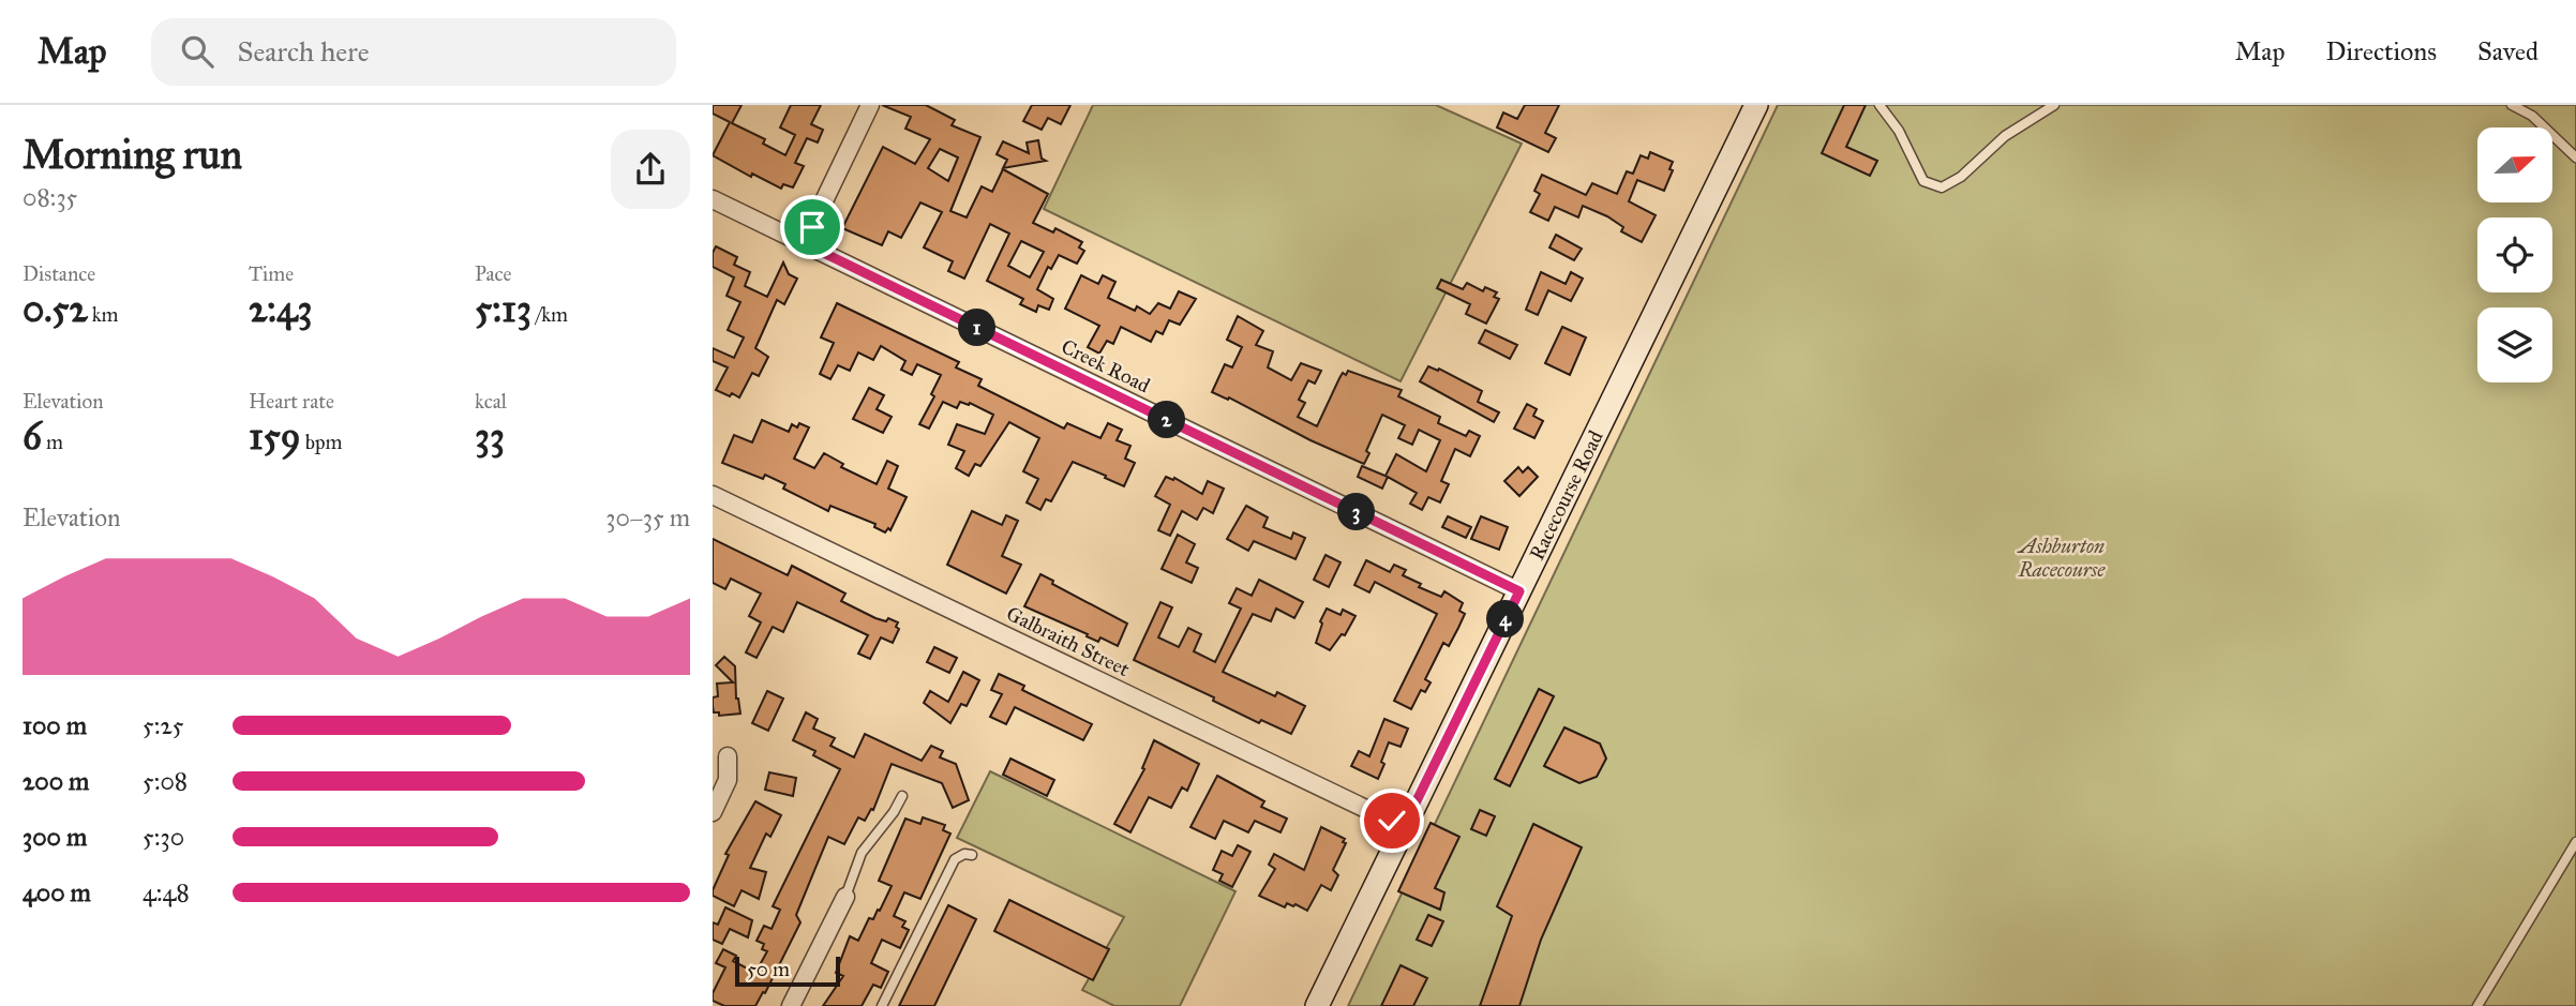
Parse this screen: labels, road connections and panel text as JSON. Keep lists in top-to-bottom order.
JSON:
{
  "streets": {
    "street": ["Creek Road", "Racecourse Road", "Galbraith Street"]
  },
  "crossings": [
    ["Creek Road", "Racecourse Road"],
    ["Racecourse Road", "Galbraith Street"]
  ],
  "parks": ["Ashburton Racecourse"],
  "scale_bar": "50 m",
  "north": "right",
  "page": {
    "header": "Map",
    "search": "Search here",
    "nav": ["Map", "Directions", "Saved"],
    "heading": ["Morning run", "08:35"],
    "stats": [
      ["Distance", "0.52 km"],
      ["Time", "2:43"],
      ["Pace", "5:13 /km"],
      ["Elevation", "6 m"],
      ["Heart rate", "159 bpm"],
      ["kcal", "33"]
    ],
    "pins": [
      "1",
      "2",
      "3",
      "4"
    ],
    "chart": ["Elevation", "30–35 m"],
    "list": [
      {
        "name": "100 m",
        "note": "5:25"
      },
      {
        "name": "200 m",
        "note": "5:08"
      },
      {
        "name": "300 m",
        "note": "5:30"
      },
      {
        "name": "400 m",
        "note": "4:48"
      }
    ],
    "scale": "50 m"
  }
}
